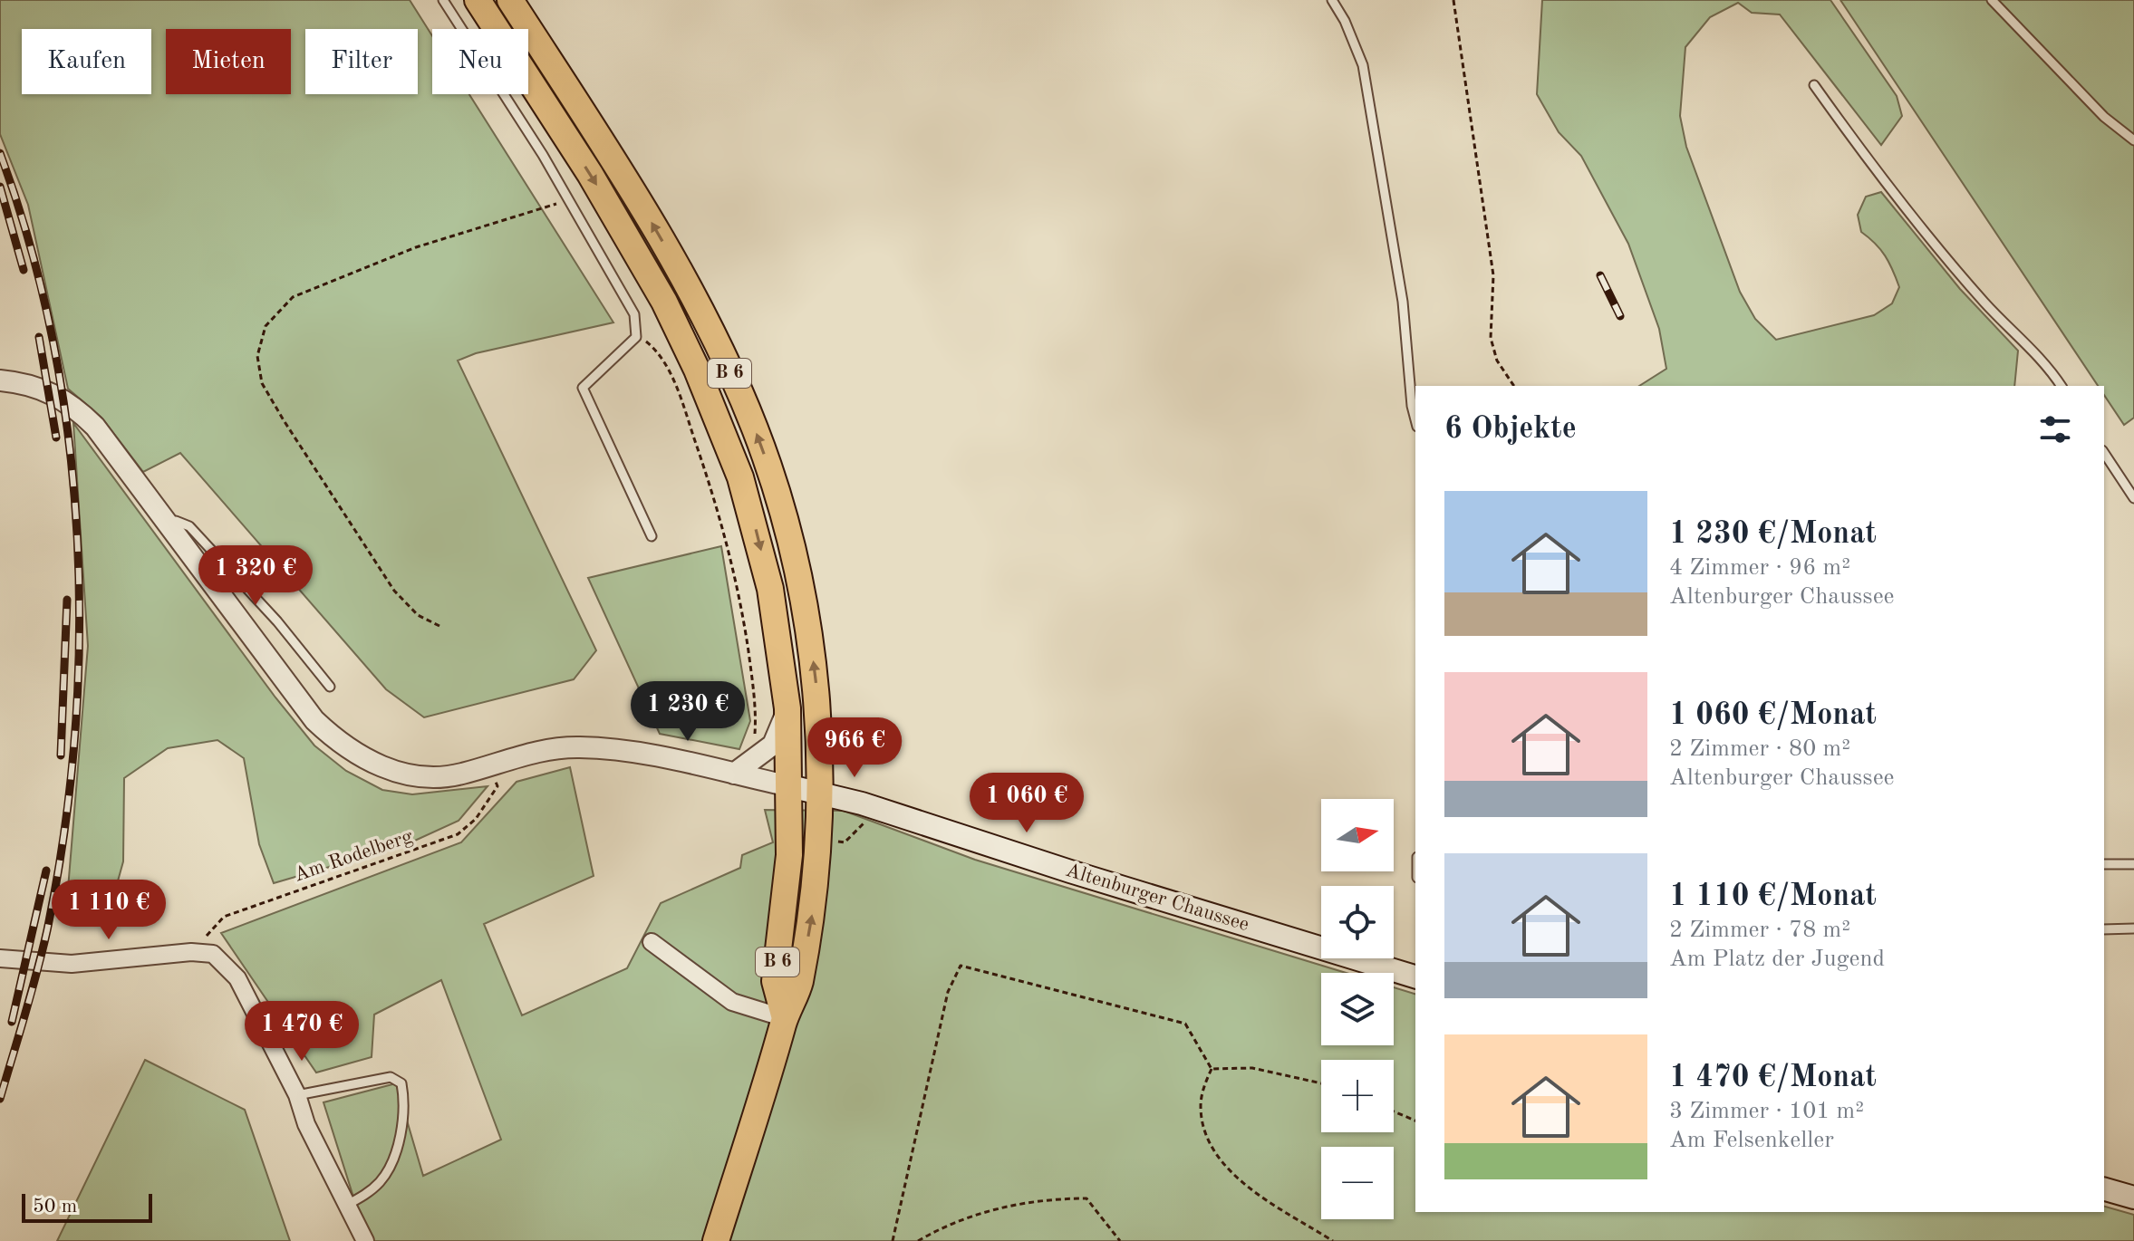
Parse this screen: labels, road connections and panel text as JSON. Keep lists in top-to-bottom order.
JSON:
{
  "streets": {
    "main road": ["B 6", "Altenburger Chaussee"],
    "path": ["Am Rodelberg"]
  },
  "crossings": [
    ["B 6", "Altenburger Chaussee"],
    ["Am Rodelberg", "Altenburger Chaussee"]
  ],
  "scale_bar": "50 m",
  "north": "right",
  "page": {
    "chip": [
      "Kaufen",
      "Mieten",
      "Filter",
      "Neu"
    ],
    "heading": "6 Objekte",
    "list": [
      {
        "name": "1 230 €/Monat",
        "note": "4 Zimmer · 96 m² · Altenburger Chaussee"
      },
      {
        "name": "1 060 €/Monat",
        "note": "2 Zimmer · 80 m² · Altenburger Chaussee"
      },
      {
        "name": "1 110 €/Monat",
        "note": "2 Zimmer · 78 m² · Am Platz der Jugend"
      },
      {
        "name": "1 470 €/Monat",
        "note": "3 Zimmer · 101 m² · Am Felsenkeller"
      }
    ],
    "price": [
      "1 320 €",
      "1 230 €",
      "966 €",
      "1 060 €",
      "1 110 €",
      "1 470 €"
    ],
    "map_buttons": ["+", "−"],
    "scale": "50 m"
  }
}
